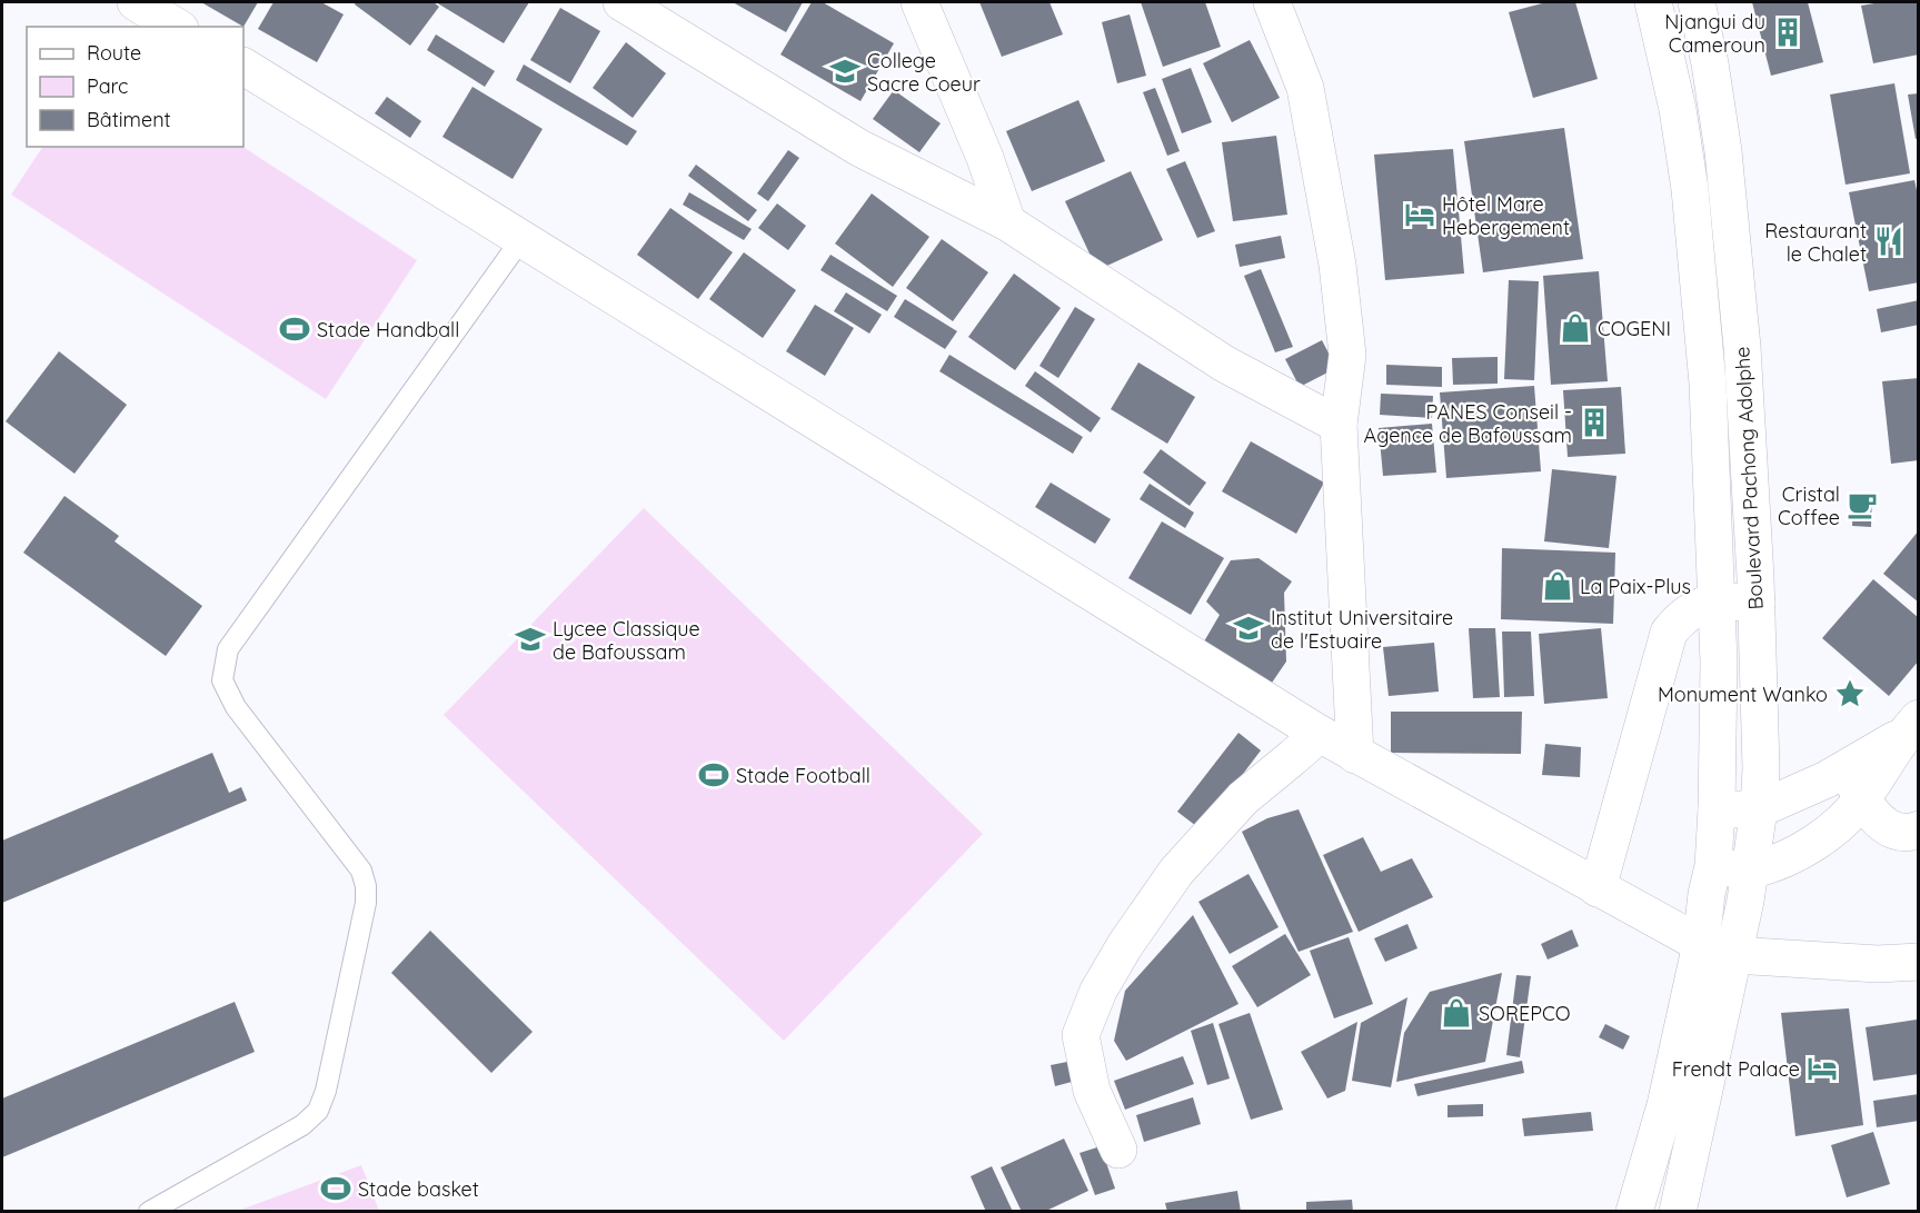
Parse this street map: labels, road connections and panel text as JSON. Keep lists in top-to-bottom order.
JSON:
{
  "streets": {
    "main road": ["Boulevard Pachong Adolphe"]
  },
  "places": {
    "building": ["Njangui du Cameroun", "PANES Conseil - Agence de Bafoussam"],
    "school or university": ["College Sacre Coeur", "Institut Universitaire de l'Estuaire", "Lycee Classique de Bafoussam"],
    "hotel": ["Hôtel Mare Hebergement", "Frendt Palace"],
    "restaurant": ["Restaurant le Chalet"],
    "shop": ["COGENI", "La Paix-Plus", "SOREPCO"],
    "sports": ["Stade Handball", "Stade Football", "Stade basket"],
    "cafe": ["Cristal Coffee"],
    "place": ["Monument Wanko"]
  },
  "legend": ["Route", "Parc", "Bâtiment"]
}
